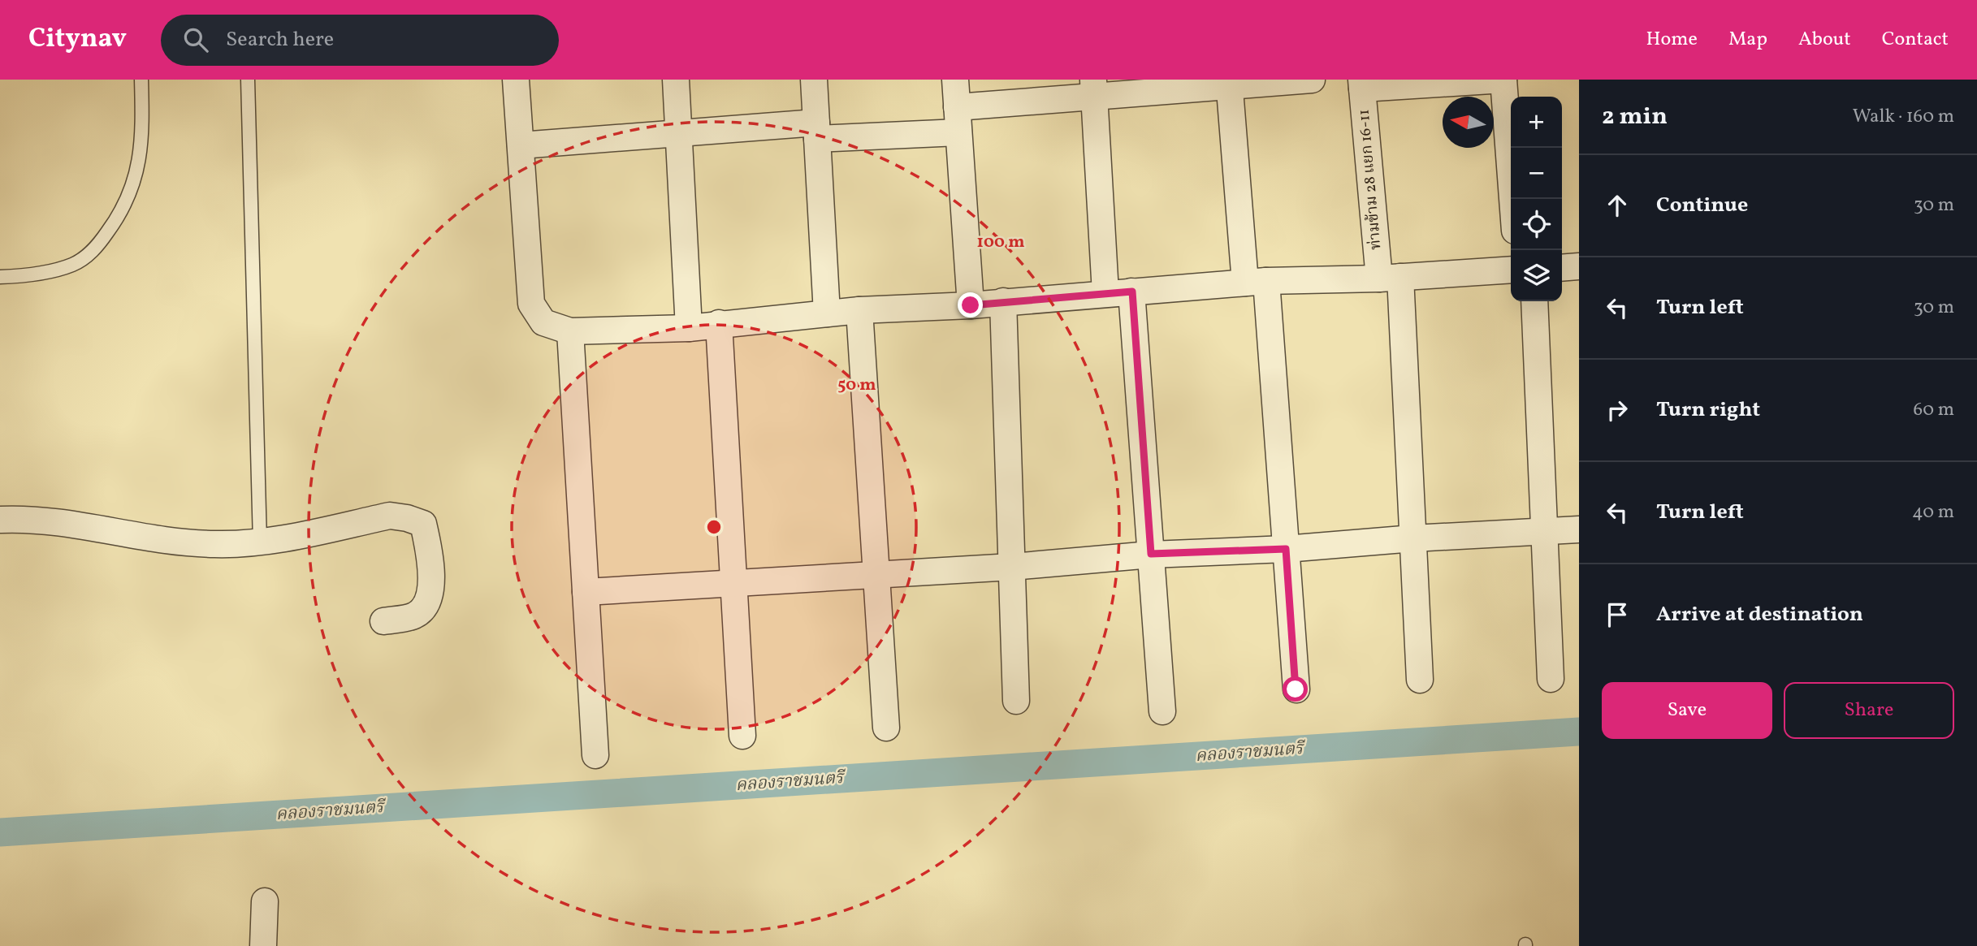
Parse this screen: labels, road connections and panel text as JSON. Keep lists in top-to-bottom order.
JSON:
{
  "streets": {
    "street": ["ท่ามข้าม 28 แยก 16-11"]
  },
  "water": ["คลองราชมนตรี"],
  "north": "left",
  "page": {
    "header": "Citynav",
    "search": "Search here",
    "nav": [
      "Home",
      "Map",
      "About",
      "Contact"
    ],
    "heading": ["2 min", "Walk · 160 m"],
    "map_buttons": ["+", "−"],
    "list": [
      ["Continue", "30 m"],
      ["Turn left", "30 m"],
      ["Turn right", "60 m"],
      ["Turn left", "40 m"],
      "Arrive at destination"
    ],
    "buttons": ["Save", "Share"]
  },
  "rings": ["100 m", "50 m"]
}
